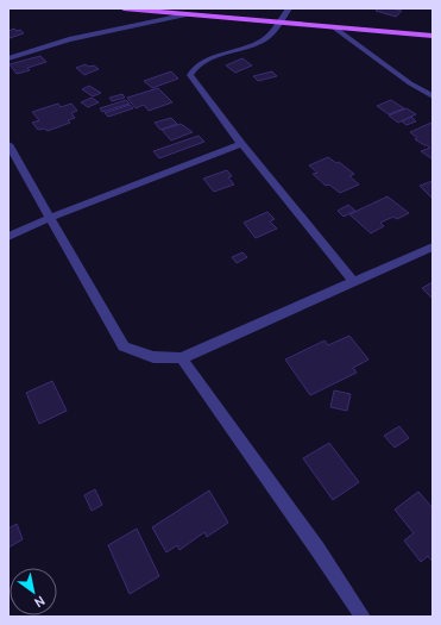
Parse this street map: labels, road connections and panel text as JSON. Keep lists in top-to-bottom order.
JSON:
{
  "north": "bottom right"
}
